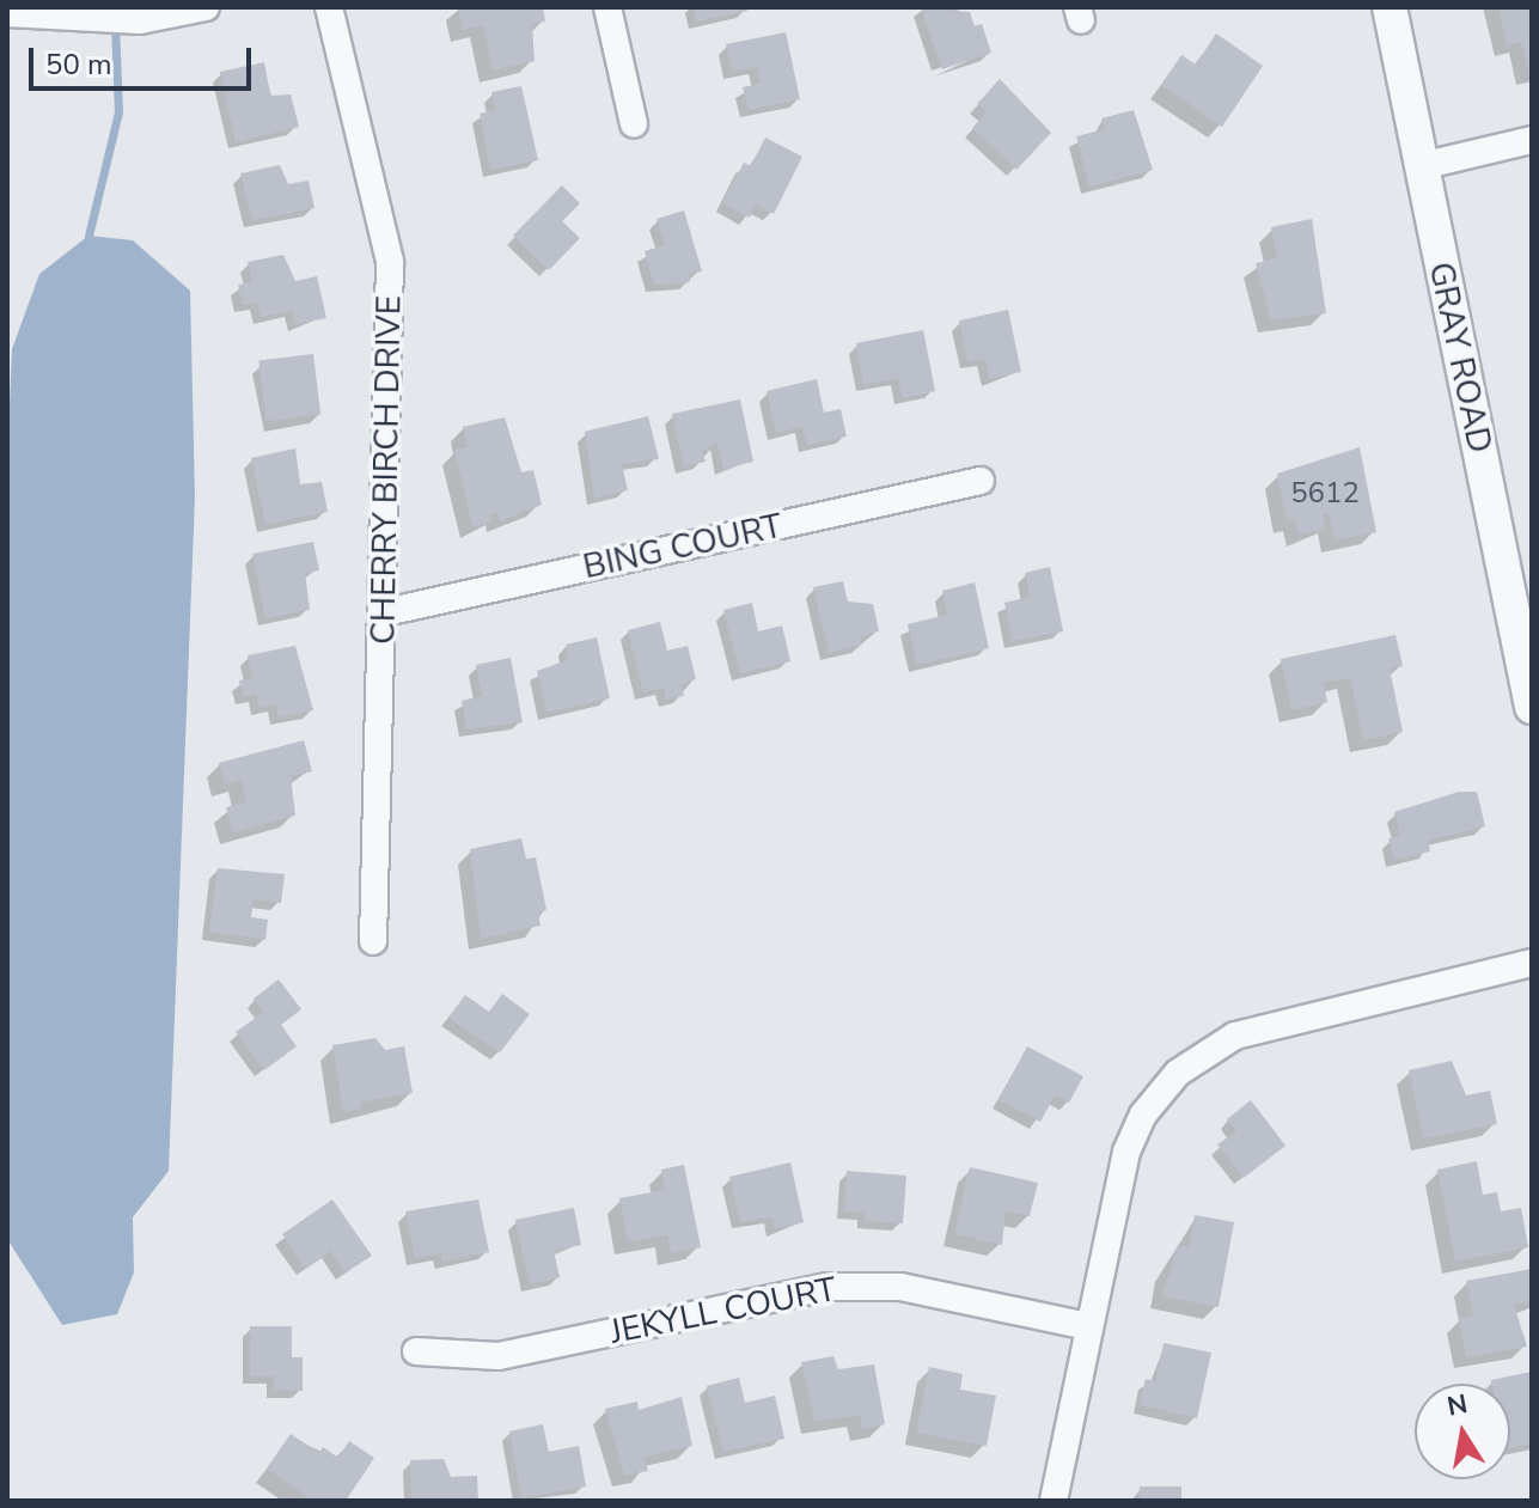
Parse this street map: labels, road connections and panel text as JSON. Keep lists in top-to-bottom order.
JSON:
{
  "streets": {
    "street": [
      "GRAY ROAD",
      "CHERRY BIRCH DRIVE",
      "BING COURT",
      "JEKYLL COURT"
    ]
  },
  "crossings": [
    ["CHERRY BIRCH DRIVE", "BING COURT"]
  ],
  "house_numbers": ["5612"],
  "scale_bar": "50 m",
  "north": "top"
}
